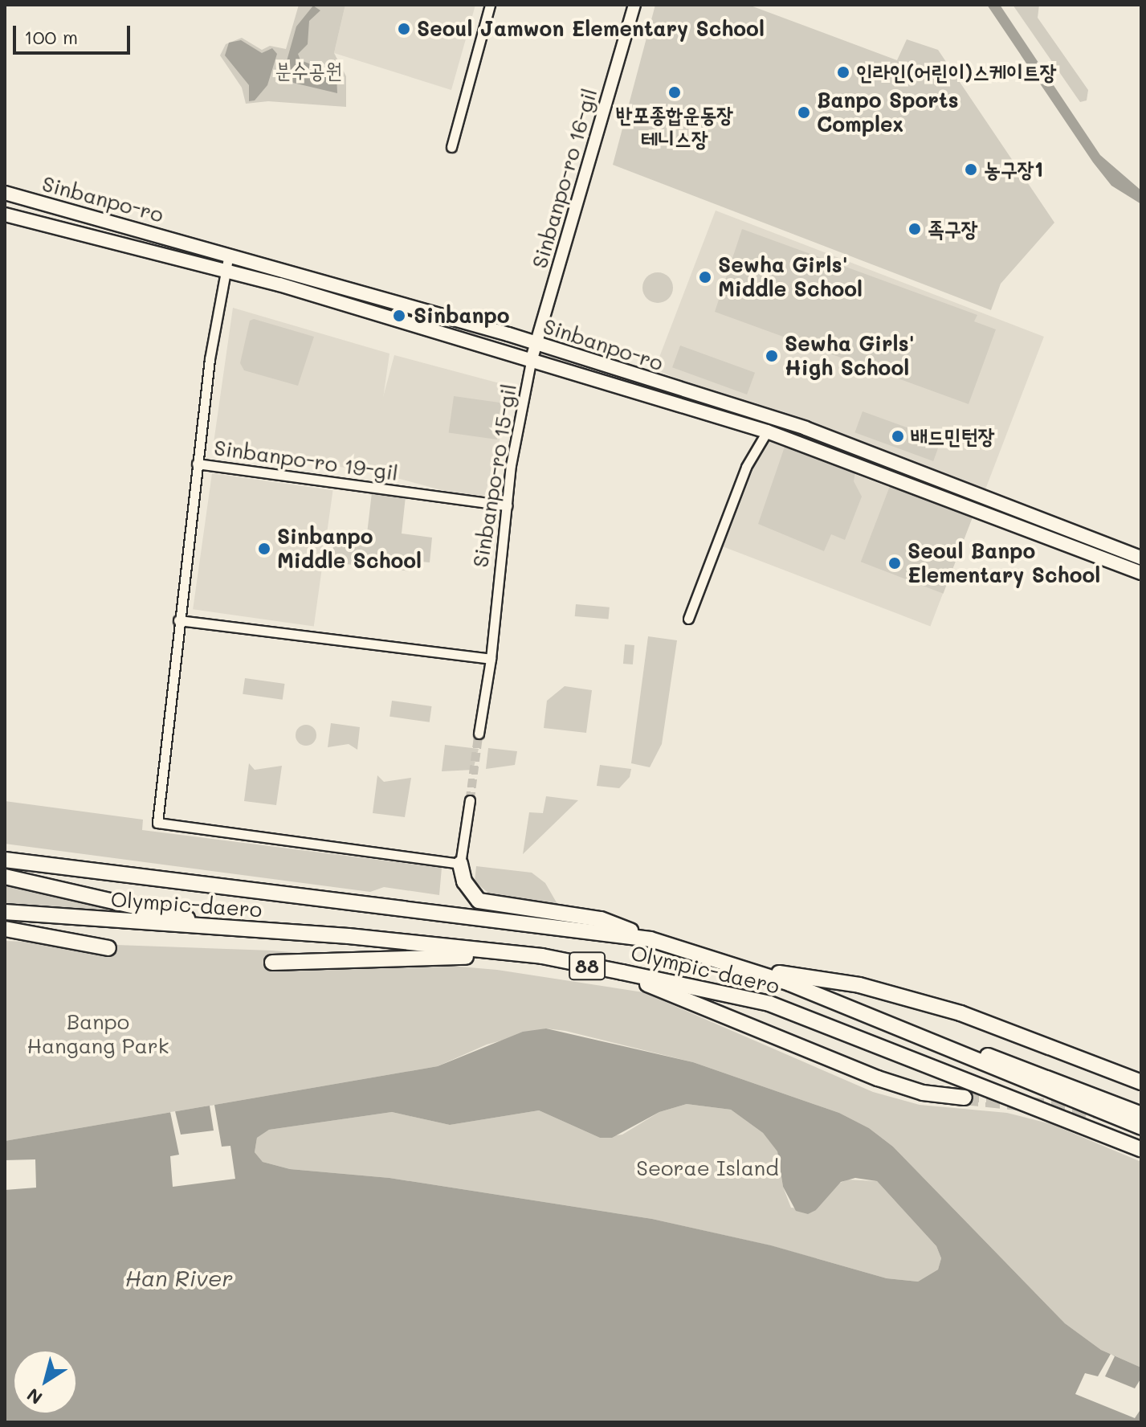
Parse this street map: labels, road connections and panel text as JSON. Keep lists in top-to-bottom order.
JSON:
{
  "streets": {
    "highway": ["Olympic-daero", "88"],
    "main road": ["Sinbanpo-ro"],
    "street": ["Sinbanpo-ro 16-gil", "Sinbanpo-ro 19-gil", "Sinbanpo-ro 15-gil"]
  },
  "crossings": [
    ["Sinbanpo-ro 16-gil", "Sinbanpo-ro"],
    ["Sinbanpo-ro 16-gil", "Sinbanpo-ro 15-gil"],
    ["Sinbanpo-ro", "Sinbanpo-ro 19-gil"],
    ["Sinbanpo-ro", "Sinbanpo-ro 15-gil"],
    ["Sinbanpo-ro 19-gil", "Sinbanpo-ro 15-gil"]
  ],
  "water": ["Han River"],
  "parks": ["분수공원", "Banpo Hangang Park", "Seorae Island"],
  "places": [
    "Seoul Jamwon Elementary School",
    "인라인(어린이)스케이트장",
    "반포종합운동장 테니스장",
    "Banpo Sports Complex",
    "농구장1",
    "족구장",
    "Sewha Girls' Middle School",
    "Sinbanpo",
    "Sewha Girls' High School",
    "배드민턴장",
    "Sinbanpo Middle School",
    "Seoul Banpo Elementary School"
  ],
  "scale_bar": "100 m",
  "north": "bottom left"
}
